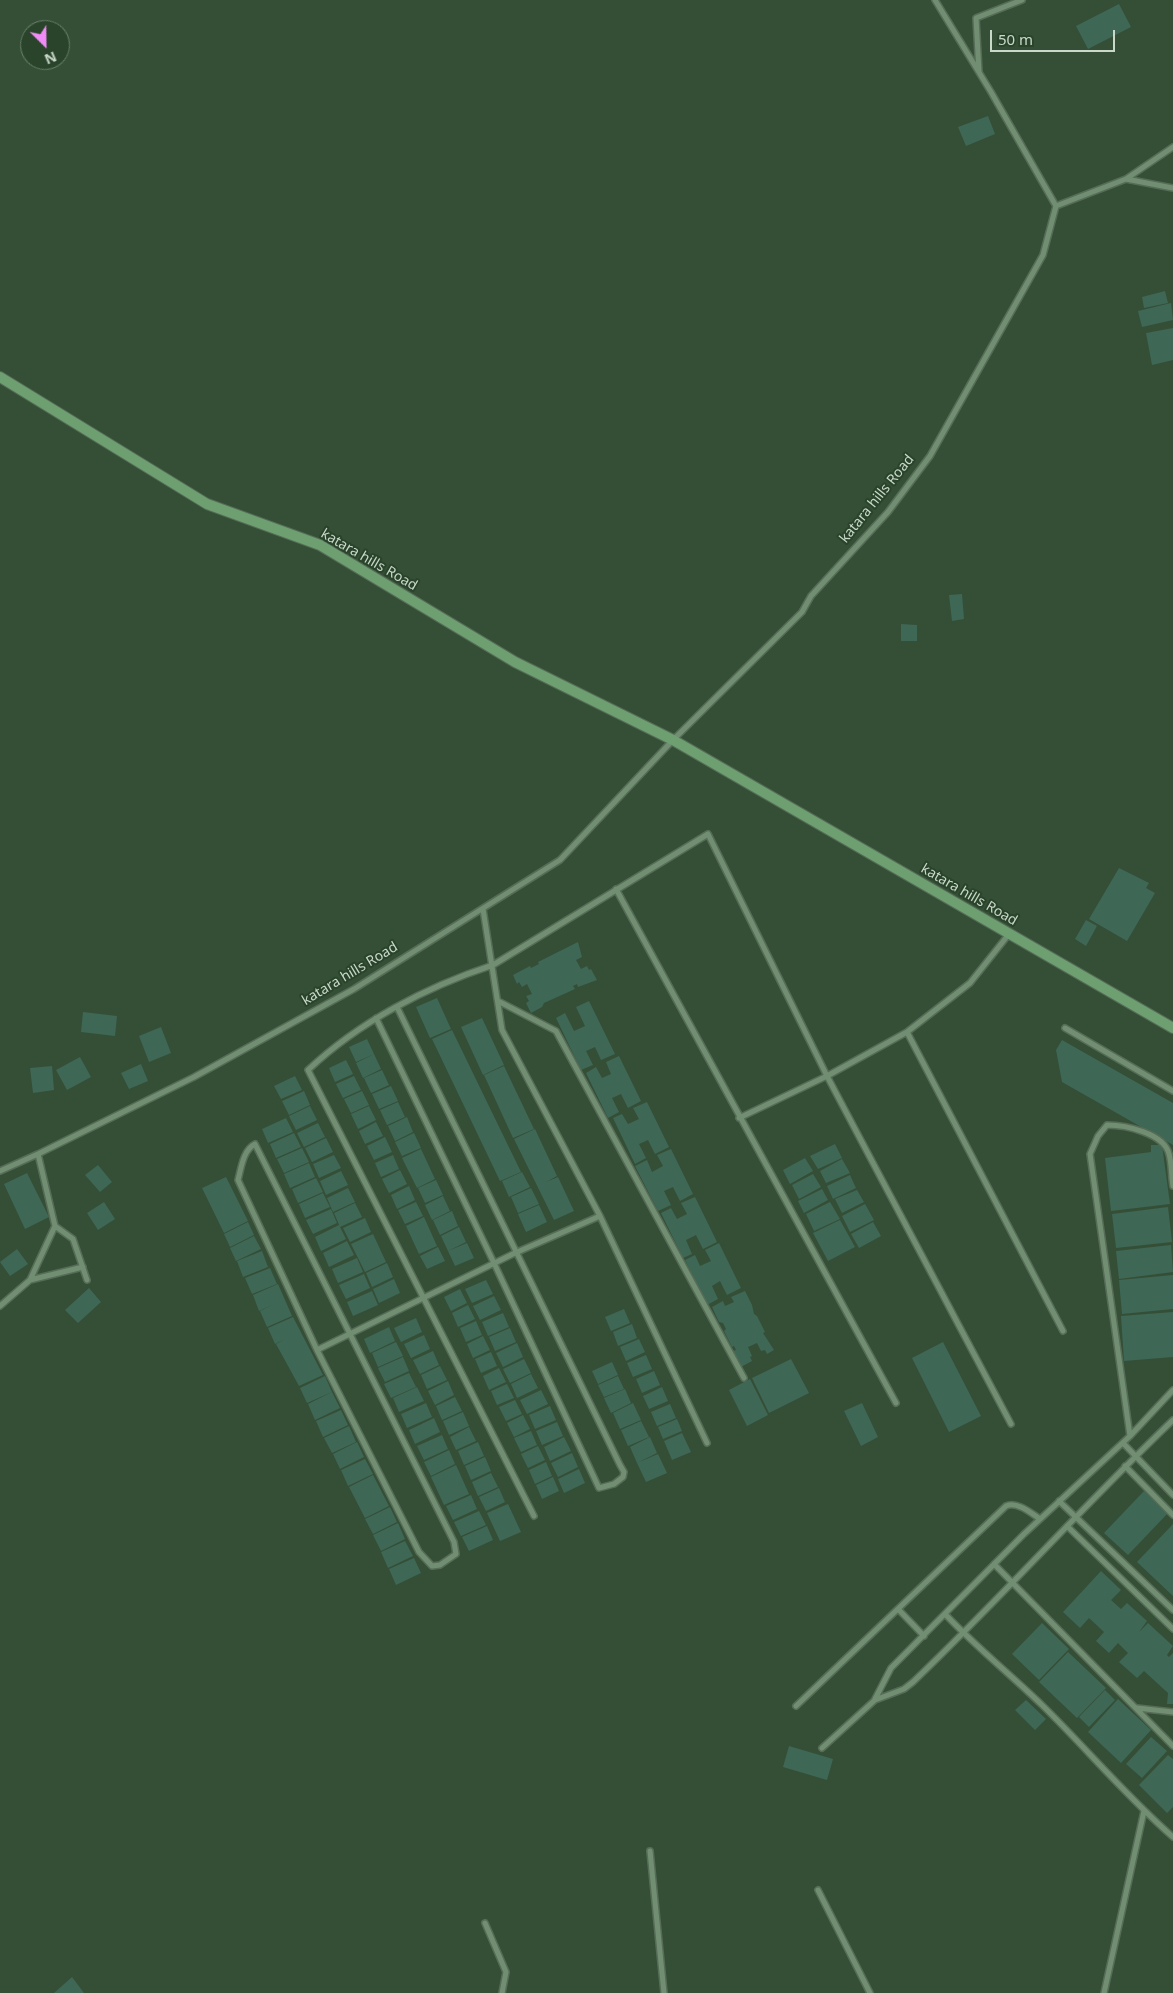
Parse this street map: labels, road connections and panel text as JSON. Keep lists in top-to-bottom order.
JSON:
{
  "streets": {
    "main road": ["katara hills Road"]
  },
  "scale_bar": "50 m",
  "north": "bottom right"
}
